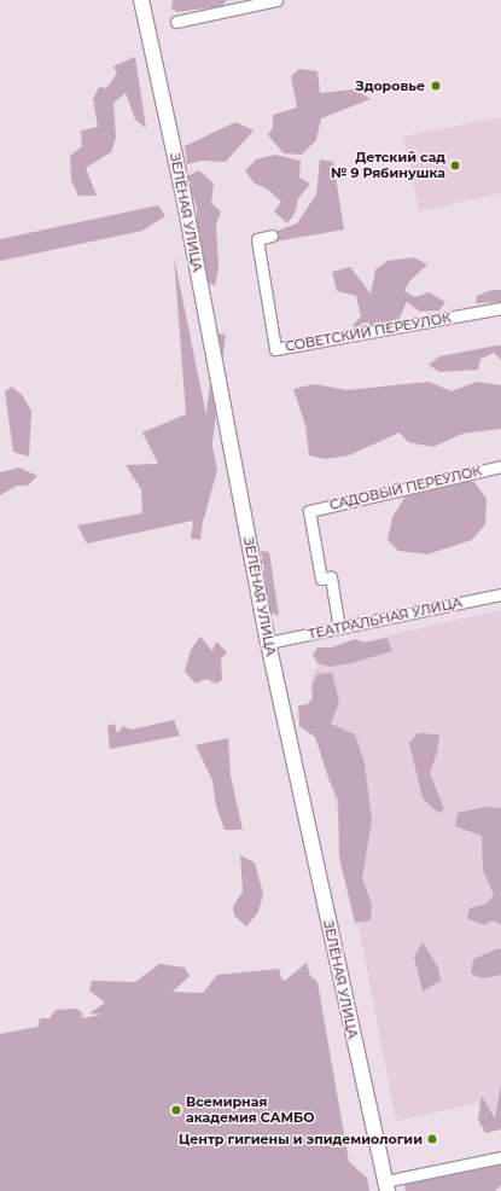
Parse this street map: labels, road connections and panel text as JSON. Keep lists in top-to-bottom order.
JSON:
{
  "streets": {
    "main road": ["ЗЕЛЁНАЯ УЛИЦА"],
    "street": ["СОВЕТСКИЙ ПЕРЕУЛОК", "САДОВЫЙ ПЕРЕУЛОК", "ТЕАТРАЛЬНАЯ УЛИЦА"]
  },
  "crossings": [
    ["ЗЕЛЁНАЯ УЛИЦА", "ТЕАТРАЛЬНАЯ УЛИЦА"],
    ["САДОВЫЙ ПЕРЕУЛОК", "ТЕАТРАЛЬНАЯ УЛИЦА"]
  ],
  "places": [
    "Здоровье",
    "Детский сад № 9 Рябинушка",
    "Всемирная академия САМБО",
    "Центр гигиены и эпидемиологии"
  ]
}
